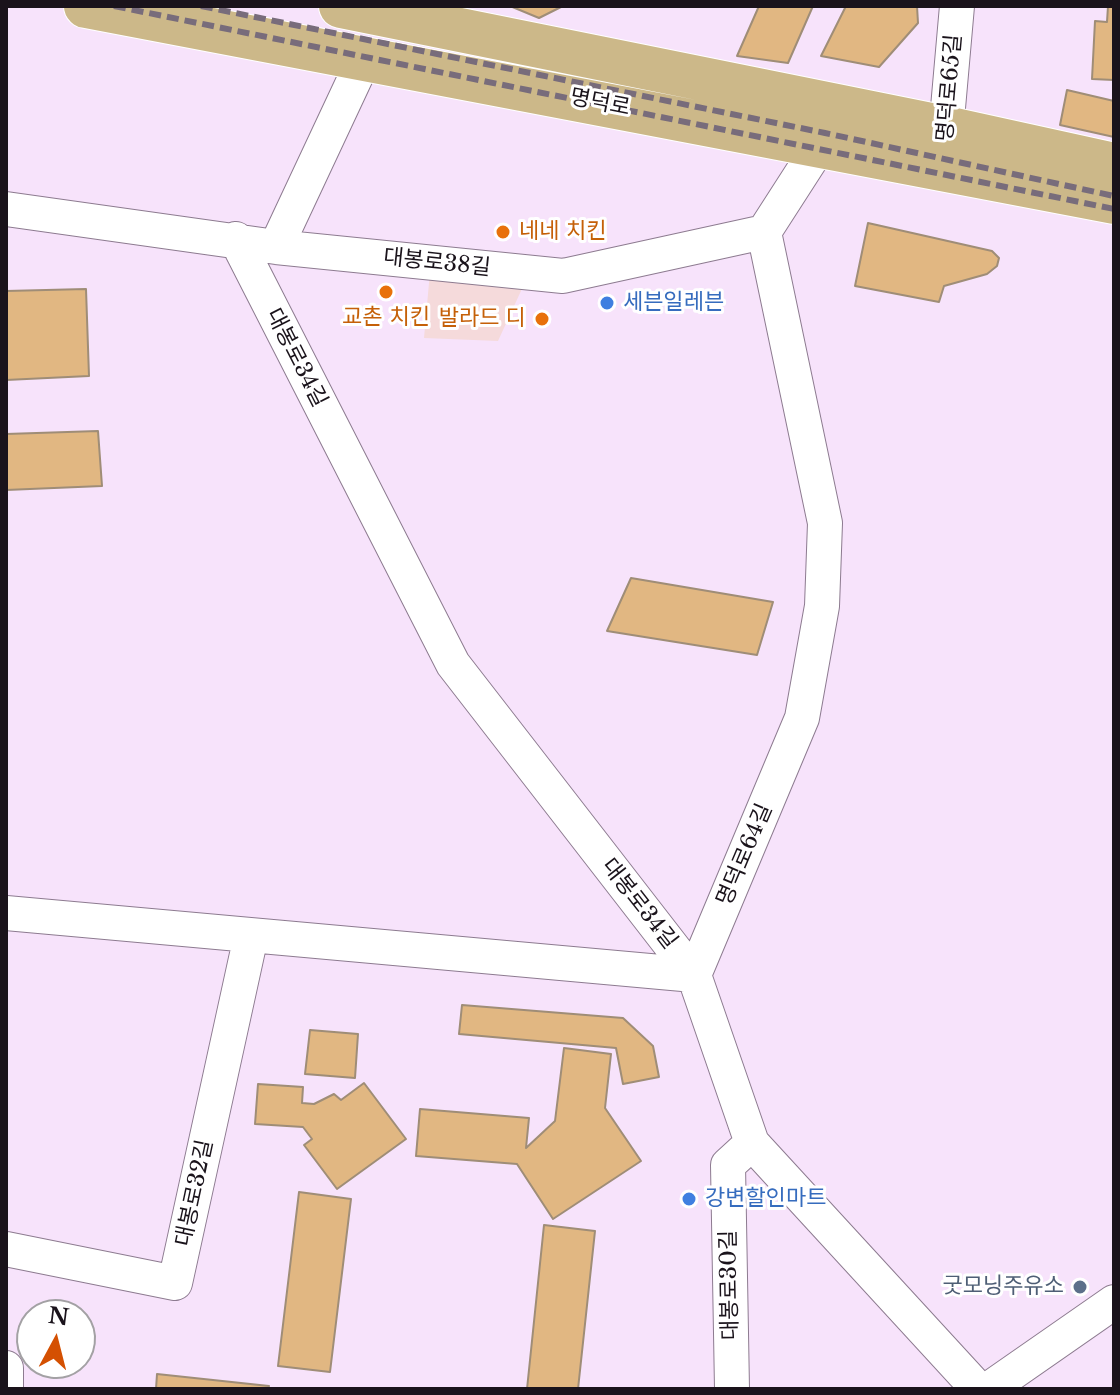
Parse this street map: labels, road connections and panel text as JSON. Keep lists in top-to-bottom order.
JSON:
{
  "streets": {
    "main road": ["명덕로"],
    "street": [
      "명덕로65길",
      "대봉로38길",
      "대봉로34길",
      "명덕로64길",
      "대봉로32길",
      "대봉로30길"
    ]
  },
  "crossings": [
    ["명덕로65길", "명덕로"],
    ["대봉로38길", "대봉로34길"],
    ["대봉로38길", "명덕로64길"],
    ["대봉로34길", "명덕로64길"],
    ["대봉로34길", "대봉로32길"]
  ],
  "places": [
    "네네 치킨",
    "교촌 치킨",
    "세븐일레븐",
    "발라드 디",
    "강변할인마트",
    "굿모닝주유소"
  ],
  "north": "top"
}
